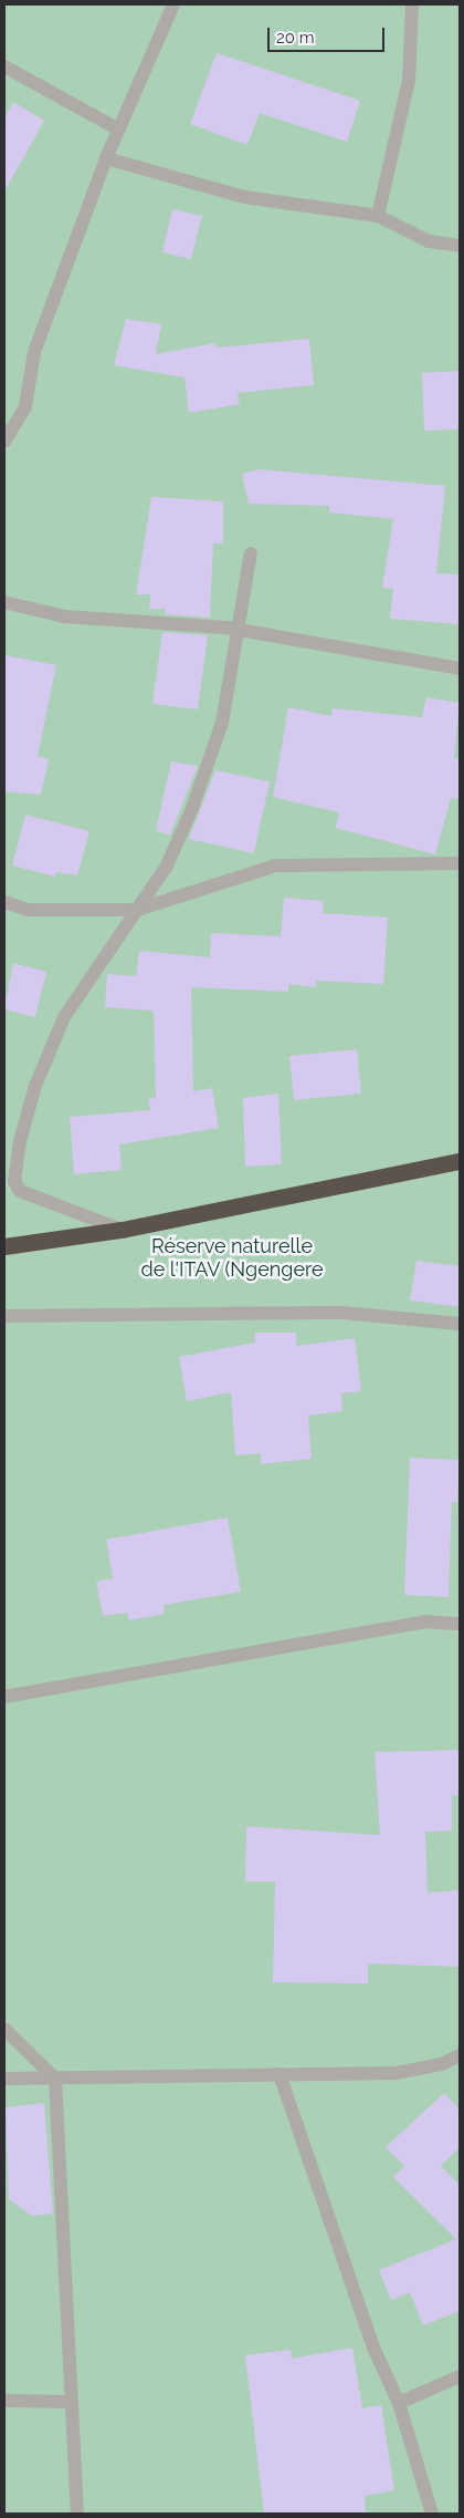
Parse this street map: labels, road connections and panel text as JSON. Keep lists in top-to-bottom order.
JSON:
{
  "parks": ["Réserve naturelle de l'ITAV (Ngengere"],
  "scale_bar": "20 m"
}
